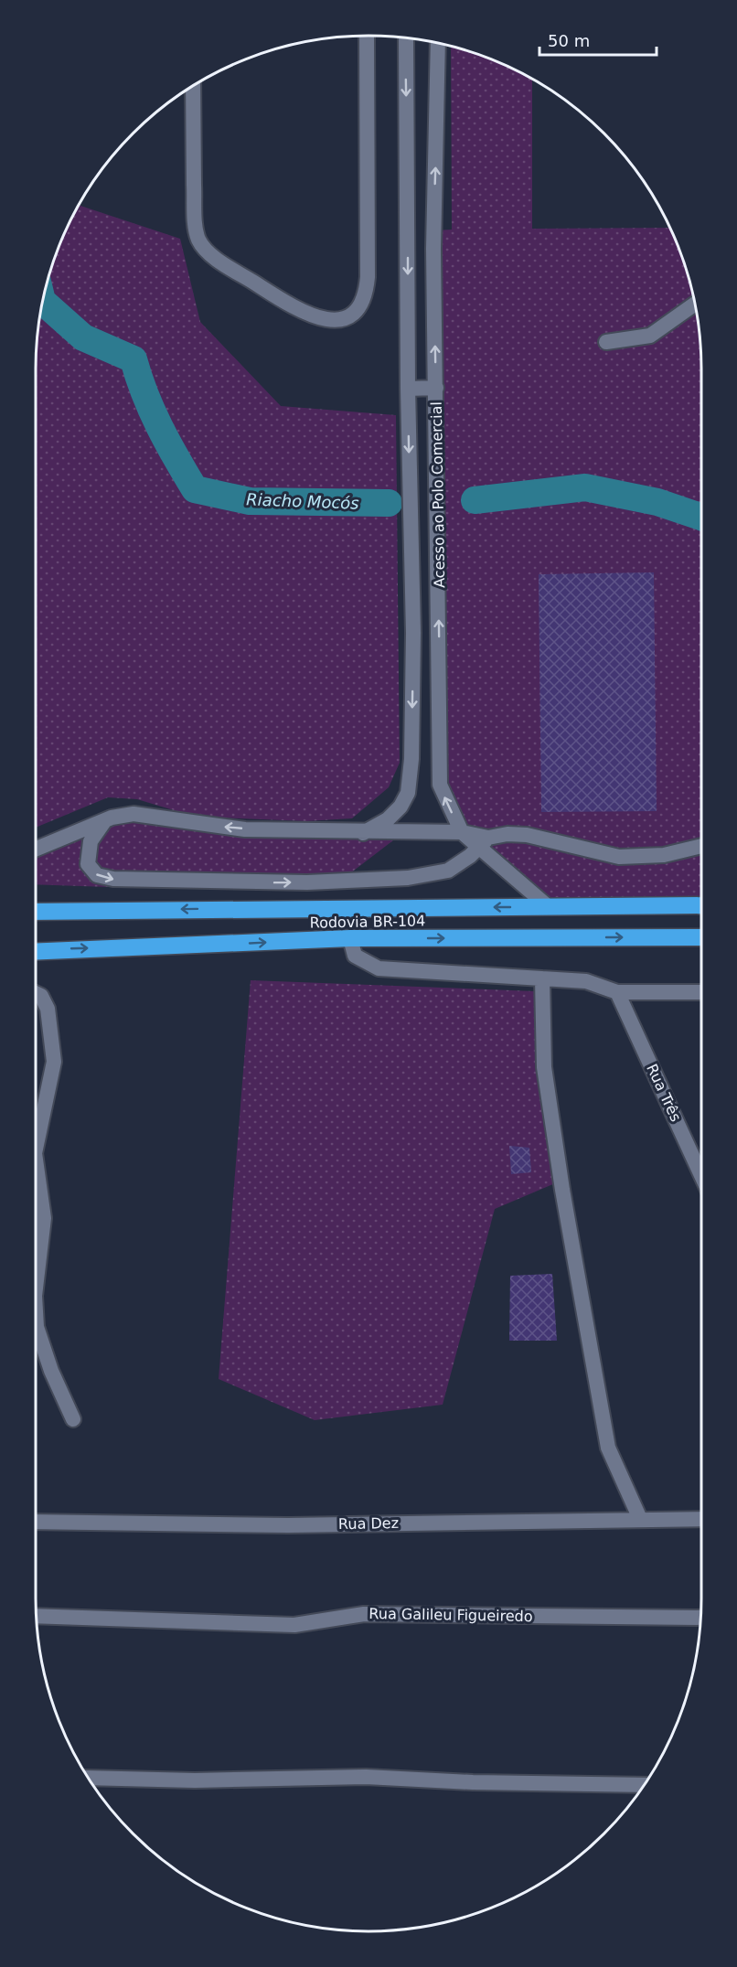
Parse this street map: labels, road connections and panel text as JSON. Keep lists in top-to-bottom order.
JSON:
{
  "streets": {
    "highway": ["Rodovia BR-104"],
    "street": [
      "Acesso ao Polo Comercial",
      "Rua Três",
      "Rua Dez",
      "Rua Galileu Figueiredo"
    ]
  },
  "crossings": [
    ["Acesso ao Polo Comercial", "Rodovia BR-104"]
  ],
  "water": ["Riacho Mocós"],
  "scale_bar": "50 m"
}
